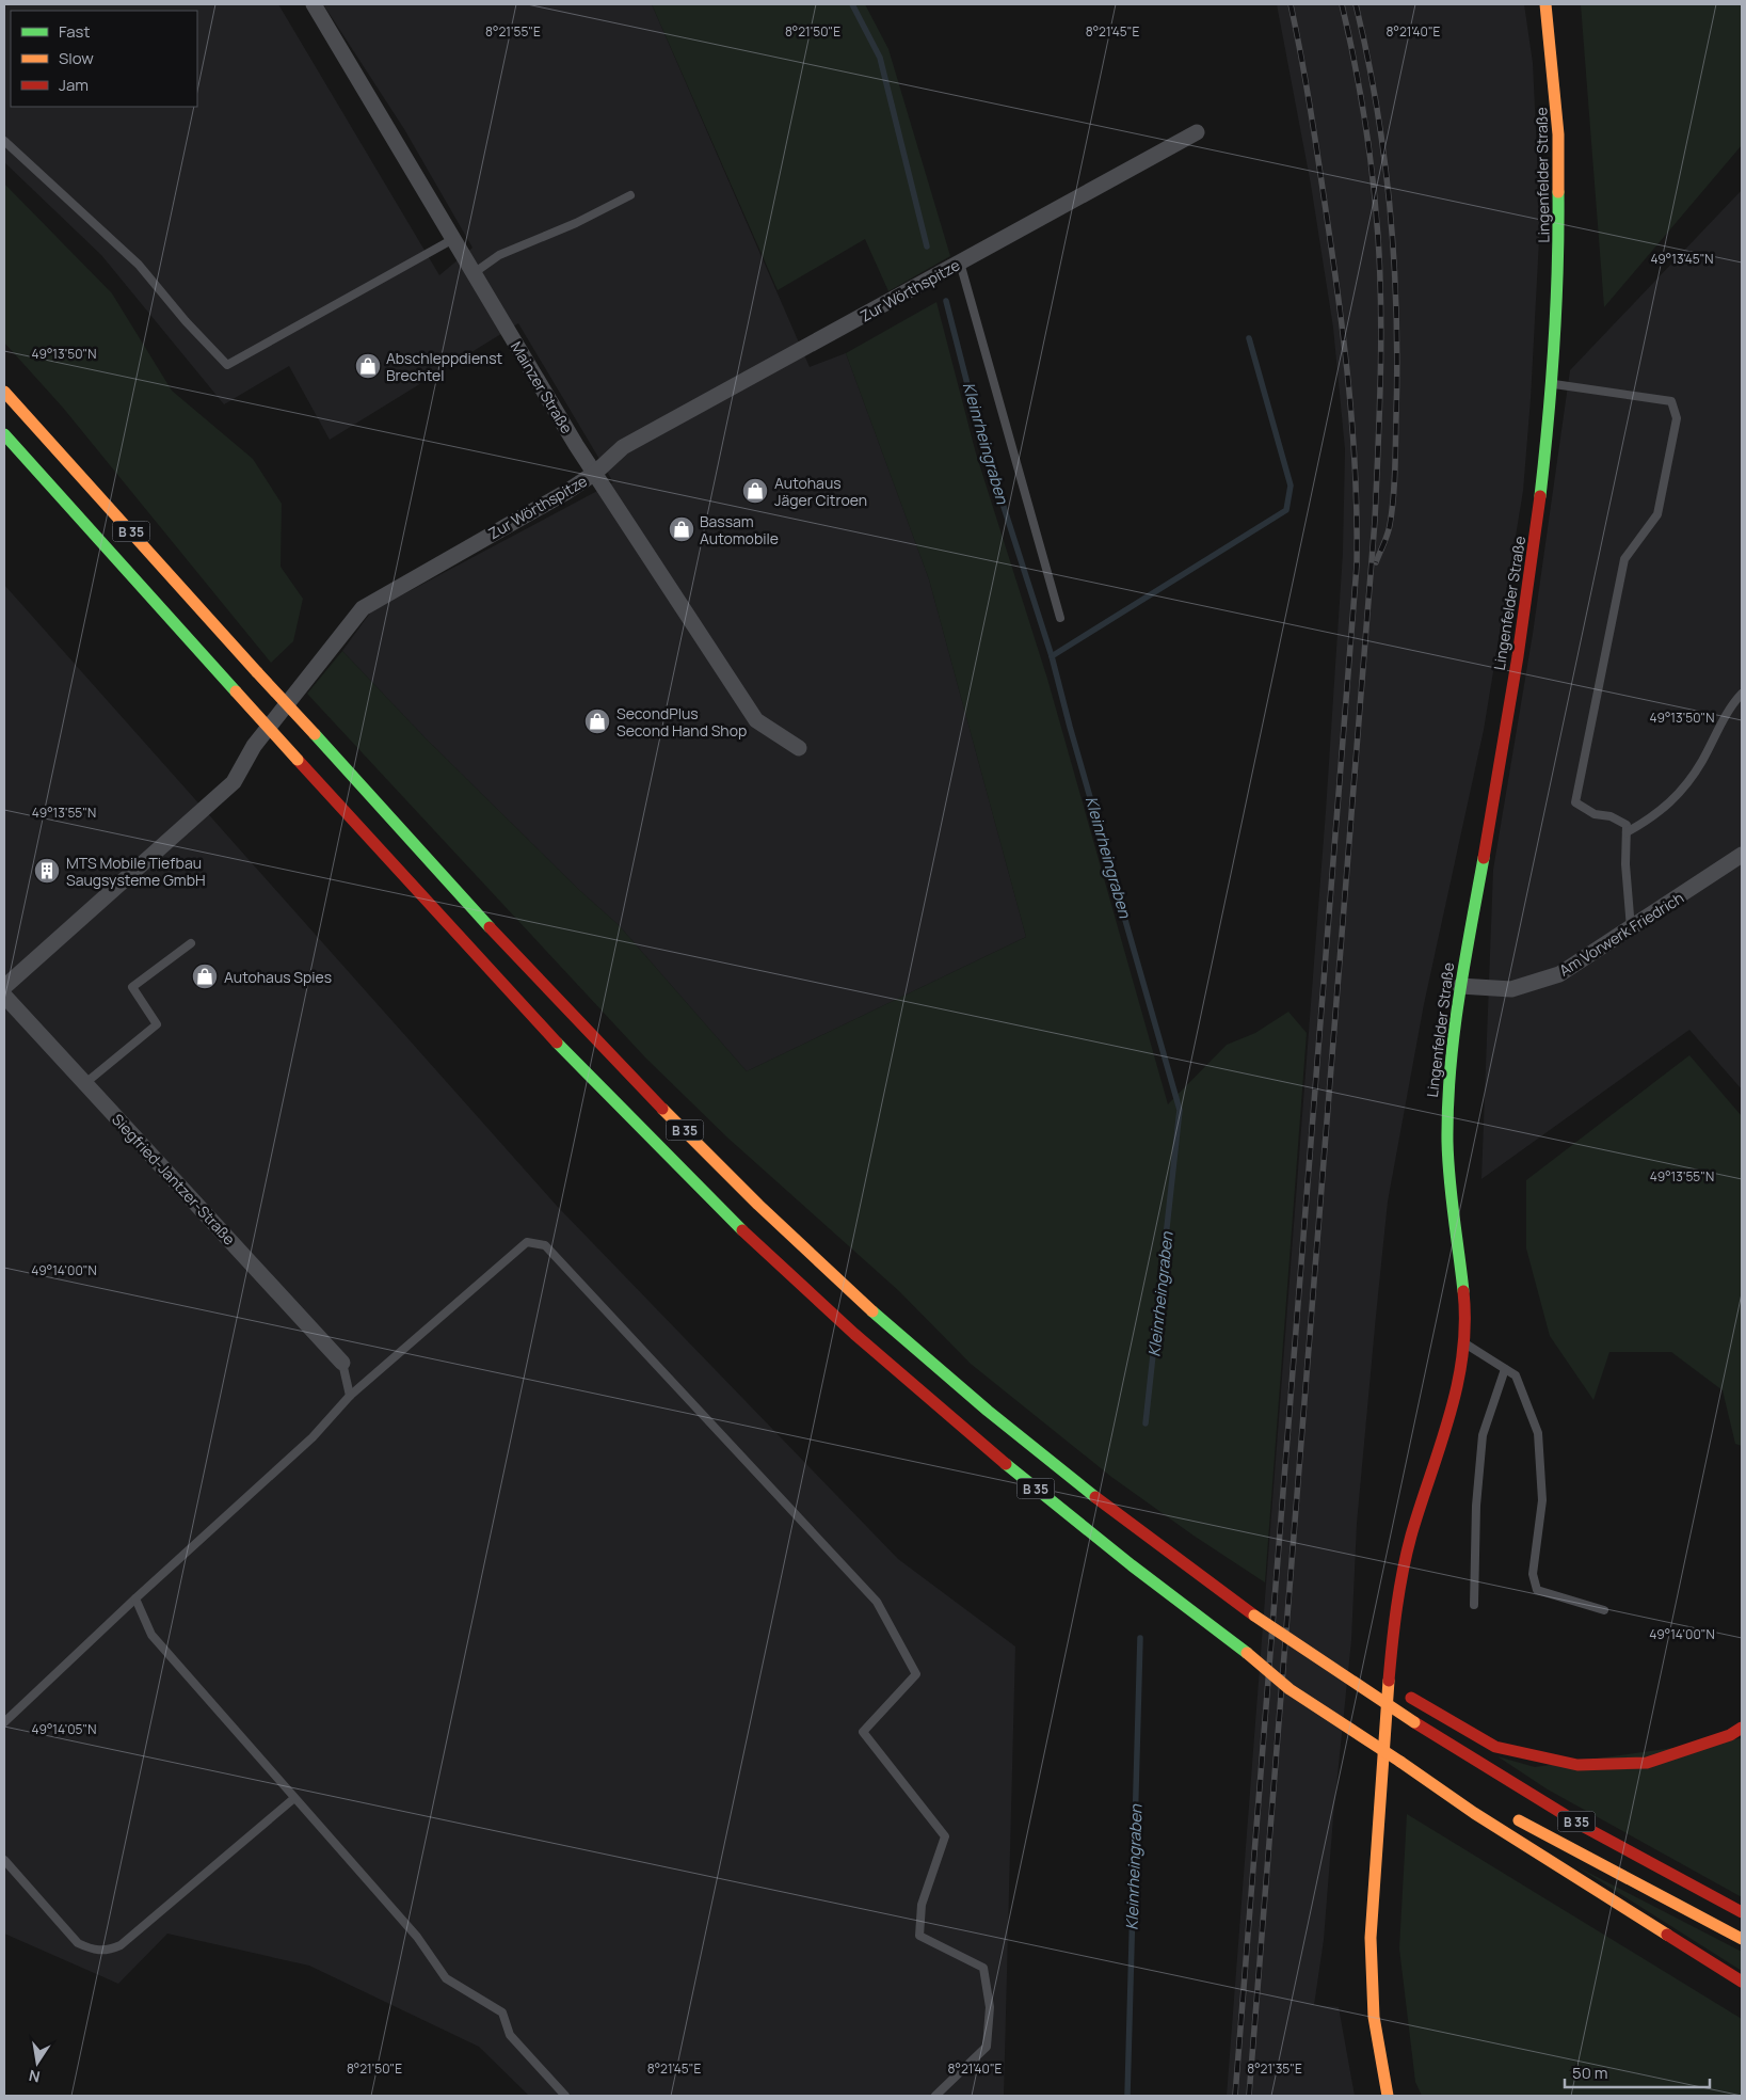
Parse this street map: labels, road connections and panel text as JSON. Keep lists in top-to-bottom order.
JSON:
{
  "streets": {
    "main road": ["Lingenfelder Straße", "B 35"],
    "street": [
      "Zur Wörthspitze",
      "Mainzer Straße",
      "Am Vorwerk Friedrich",
      "Siegfried-Jantzer-Straße"
    ]
  },
  "crossings": [
    ["Lingenfelder Straße", "Am Vorwerk Friedrich"],
    ["Zur Wörthspitze", "Mainzer Straße"]
  ],
  "water": ["Kleinrheingraben"],
  "places": {
    "shop": [
      "Abschleppdienst Brechtel",
      "Autohaus Jäger Citroen",
      "Bassam Automobile",
      "SecondPlus Second Hand Shop",
      "Autohaus Spies"
    ],
    "building": ["MTS Mobile Tiefbau Saugsysteme GmbH"]
  },
  "legend": ["Fast", "Slow", "Jam"],
  "scale_bar": "50 m",
  "north": "bottom",
  "coordinates": [
    "8°21'55\"E",
    "8°21'50\"E",
    "8°21'45\"E",
    "8°21'40\"E",
    "49°13'45\"N",
    "49°13'50\"N",
    "49°13'55\"N",
    "49°14'00\"N",
    "49°14'05\"N",
    "8°21'35\"E"
  ]
}
